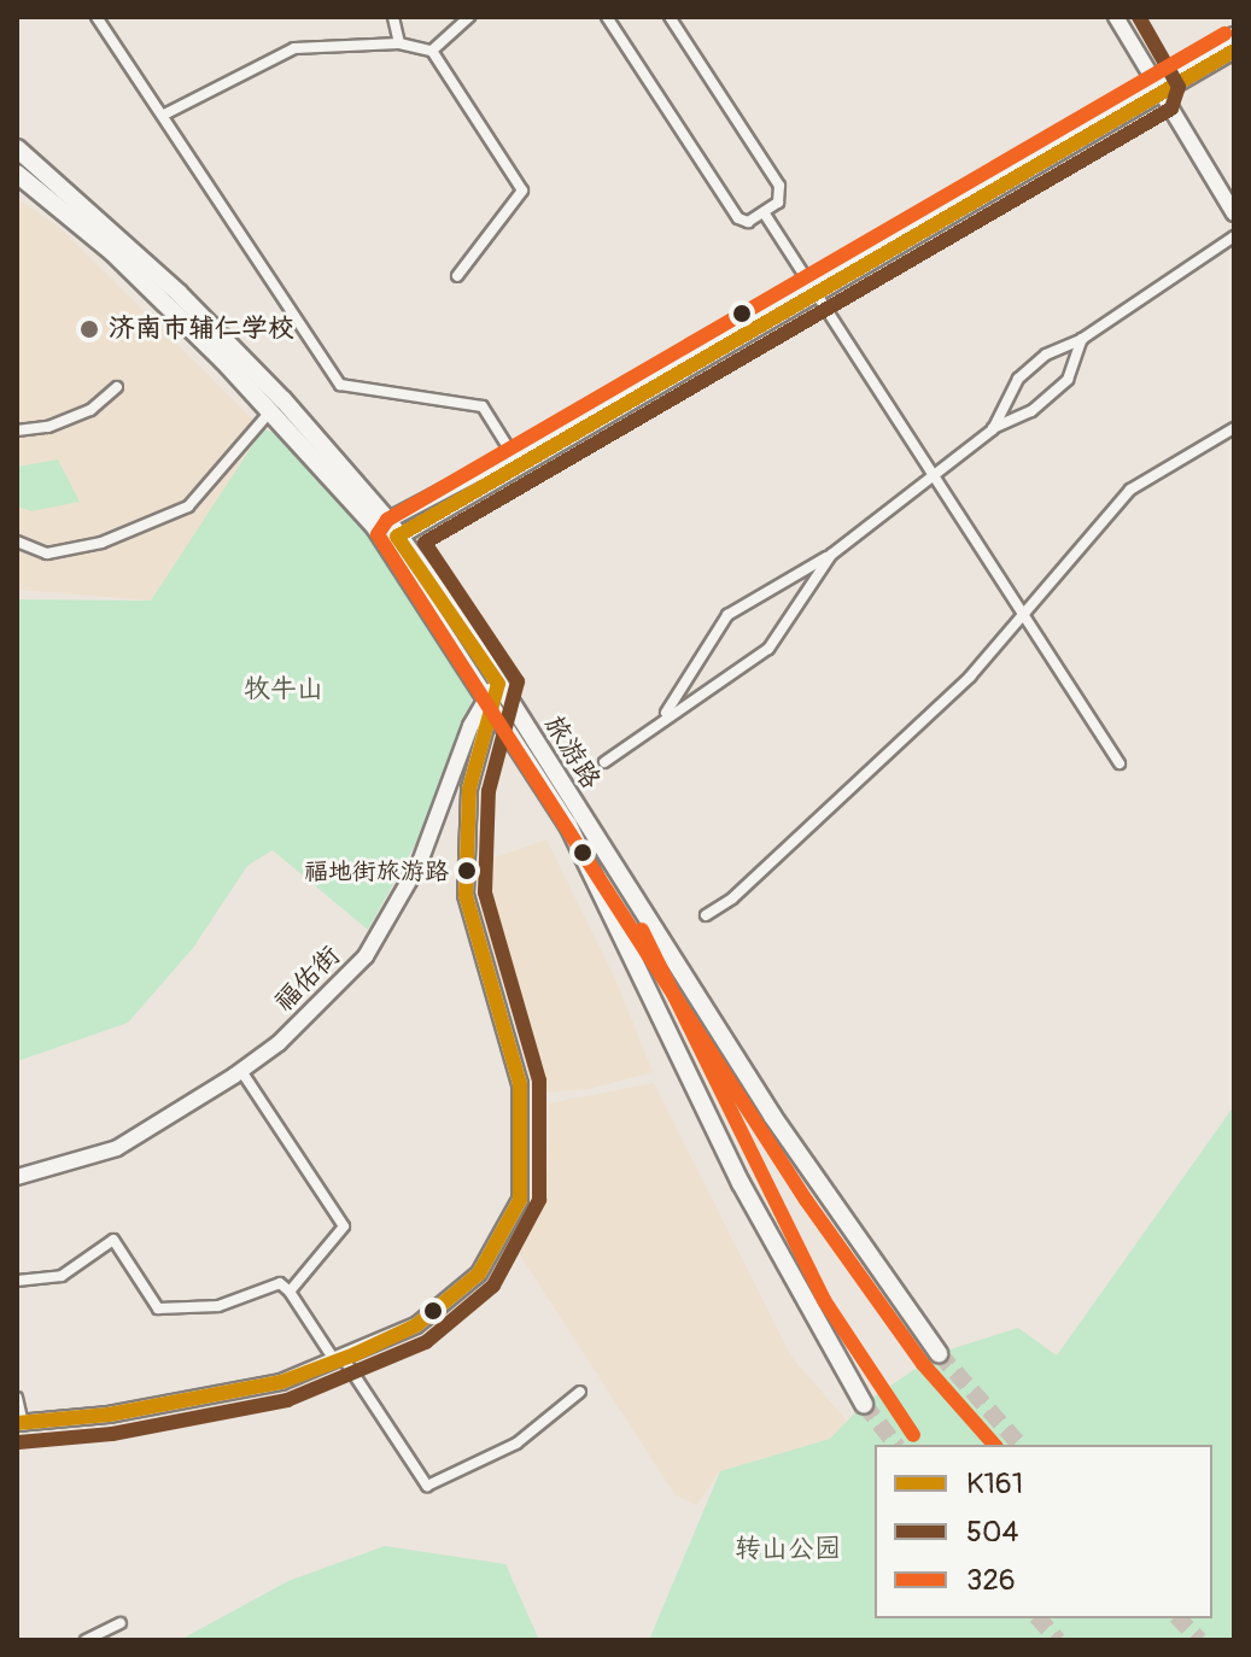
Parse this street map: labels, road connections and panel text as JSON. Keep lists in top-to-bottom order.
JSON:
{
  "streets": {
    "main road": ["旅游路"],
    "street": ["福佑街"]
  },
  "crossings": [
    ["旅游路", "福佑街"]
  ],
  "parks": ["牧牛山", "转山公园"],
  "places": ["济南市辅仁学校", "福地街旅游路"],
  "lines": ["transit line 504", "transit line 326", "transit line K161"],
  "legend": ["K161", "504", "326"]
}
